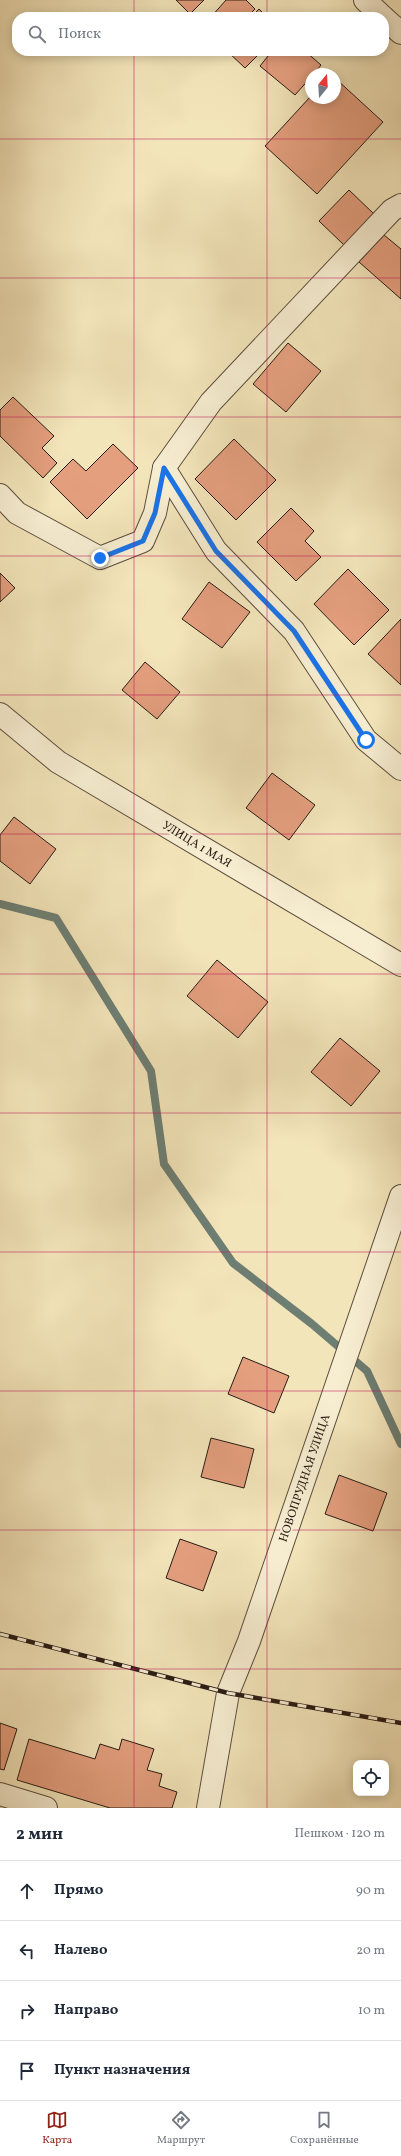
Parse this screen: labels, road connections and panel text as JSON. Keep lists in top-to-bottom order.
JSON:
{
  "streets": {
    "street": ["УЛИЦА 1 МАЯ", "НОВОПРУДНАЯ УЛИЦА"]
  },
  "north": "top",
  "page": {
    "search": "Поиск",
    "heading": ["2 мин", "Пешком · 120 m"],
    "list": [
      ["Прямо", "90 m"],
      ["Налево", "20 m"],
      ["Направо", "10 m"],
      "Пункт назначения"
    ],
    "nav": ["Карта", "Маршрут", "Сохранённые"]
  }
}
